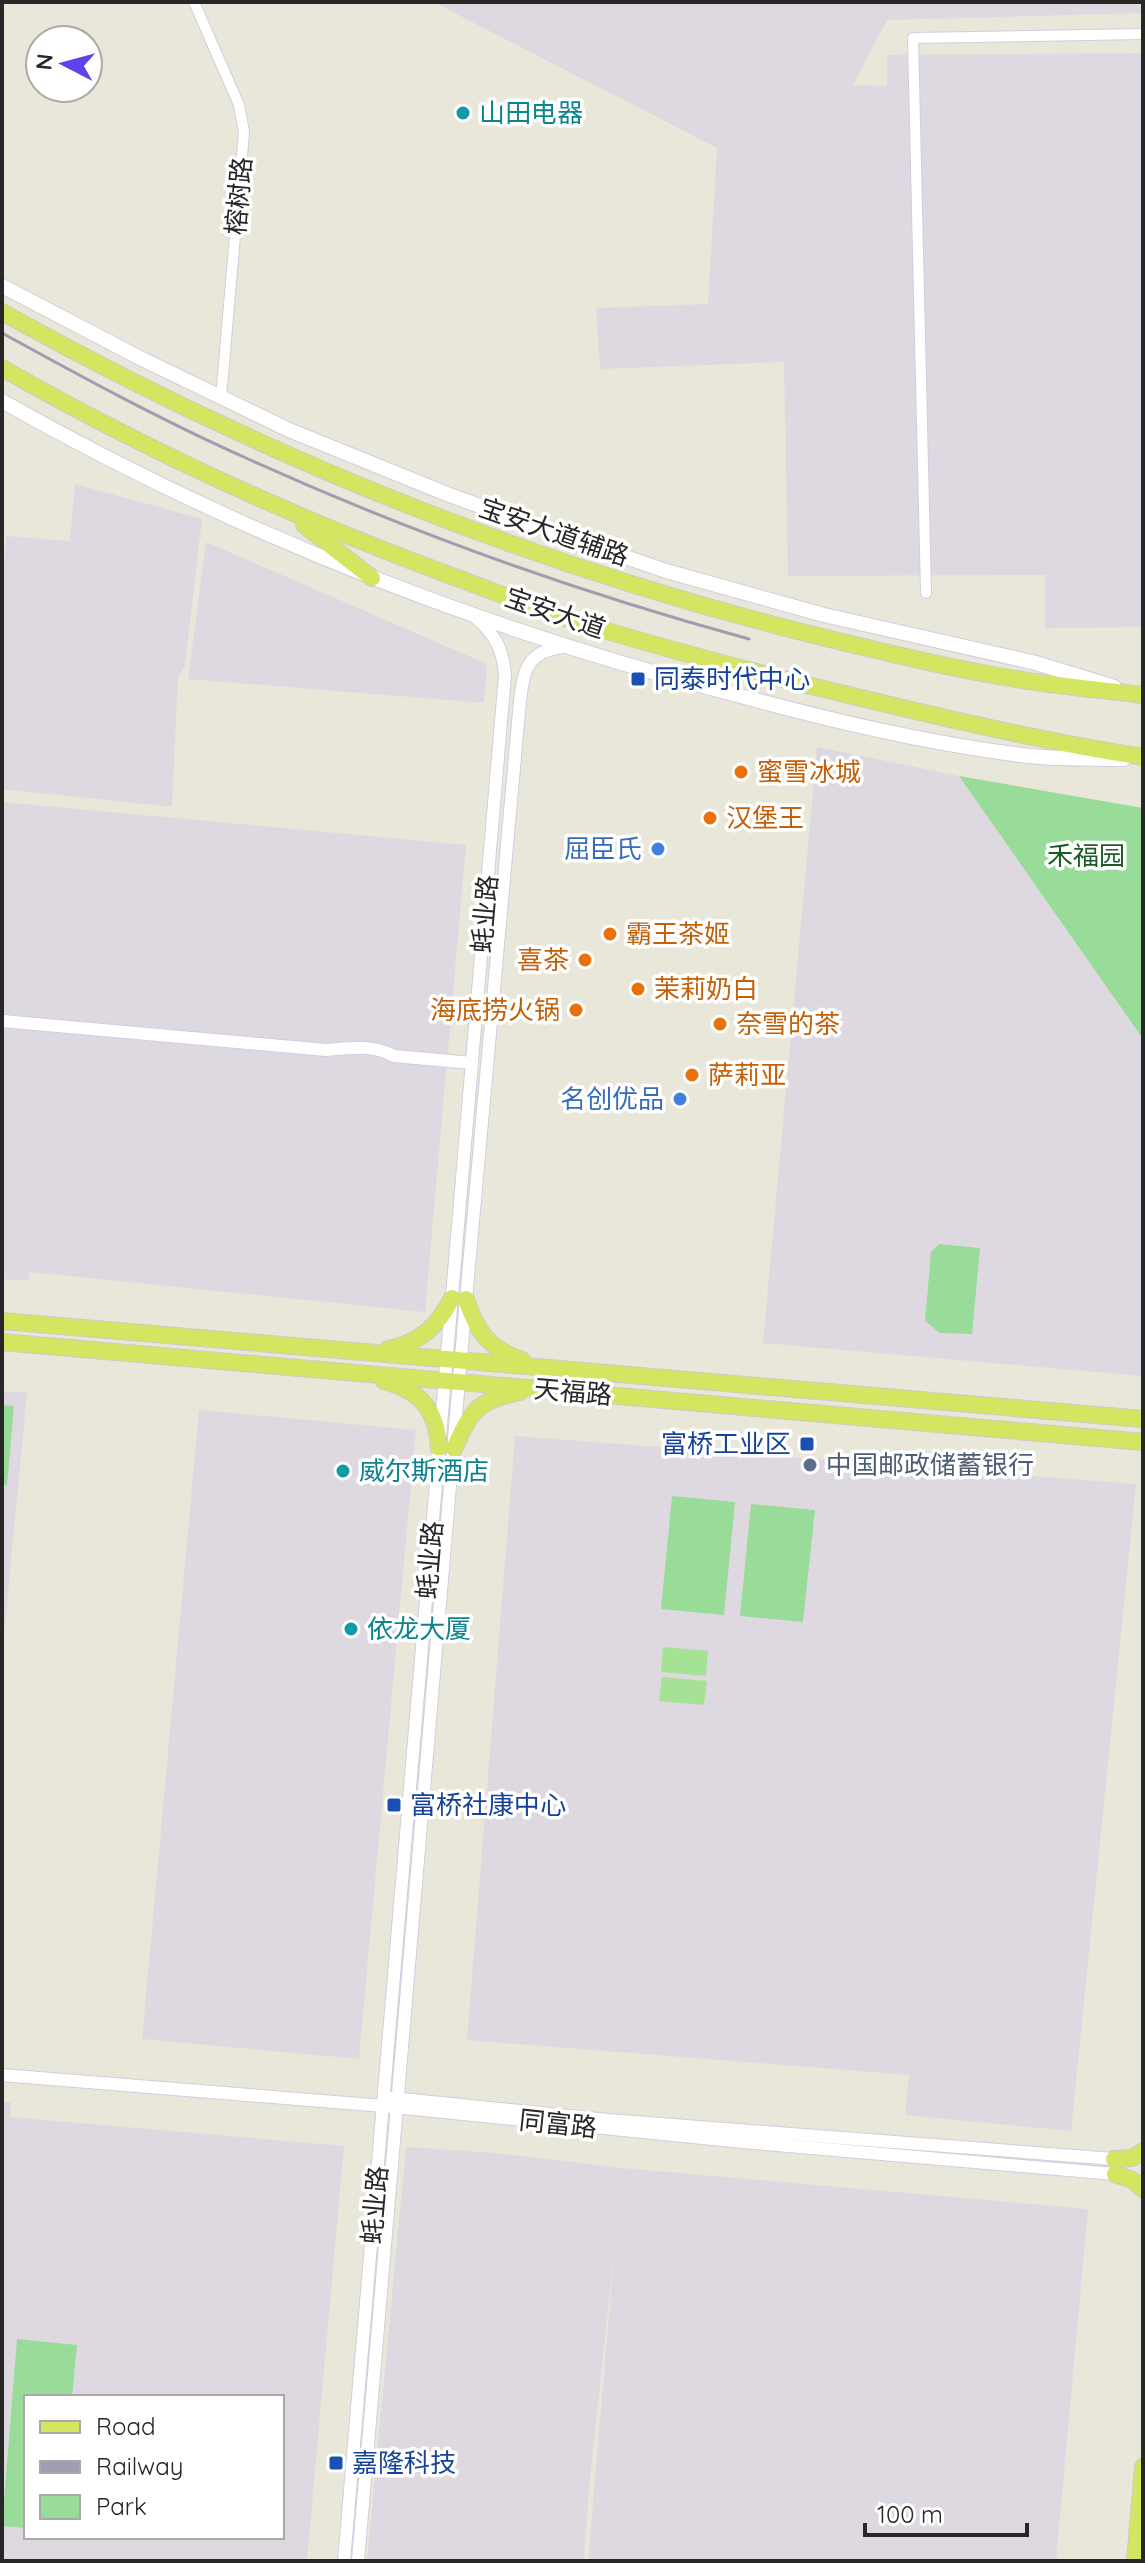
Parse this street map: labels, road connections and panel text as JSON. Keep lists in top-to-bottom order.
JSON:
{
  "streets": {
    "main road": ["宝安大道辅路", "宝安大道", "天福路"],
    "street": ["榕树路", "蚝业路", "同富路"]
  },
  "crossings": [
    ["榕树路", "宝安大道辅路"],
    ["宝安大道辅路", "宝安大道"],
    ["蚝业路", "天福路"],
    ["蚝业路", "同富路"]
  ],
  "parks": ["禾福园"],
  "places": {
    "other": [
      "山田电器",
      "蜜雪冰城",
      "汉堡王",
      "屈臣氏",
      "霸王茶姬",
      "喜茶",
      "茉莉奶白",
      "海底捞火锅",
      "奈雪的茶",
      "萨莉亚",
      "名创优品",
      "中国邮政储蓄银行",
      "威尔斯酒店",
      "依龙大厦"
    ],
    "transit": [
      "同泰时代中心",
      "富桥工业区",
      "富桥社康中心",
      "嘉隆科技"
    ]
  },
  "legend": ["Road", "Railway", "Park"],
  "scale_bar": "100 m",
  "north": "left"
}
